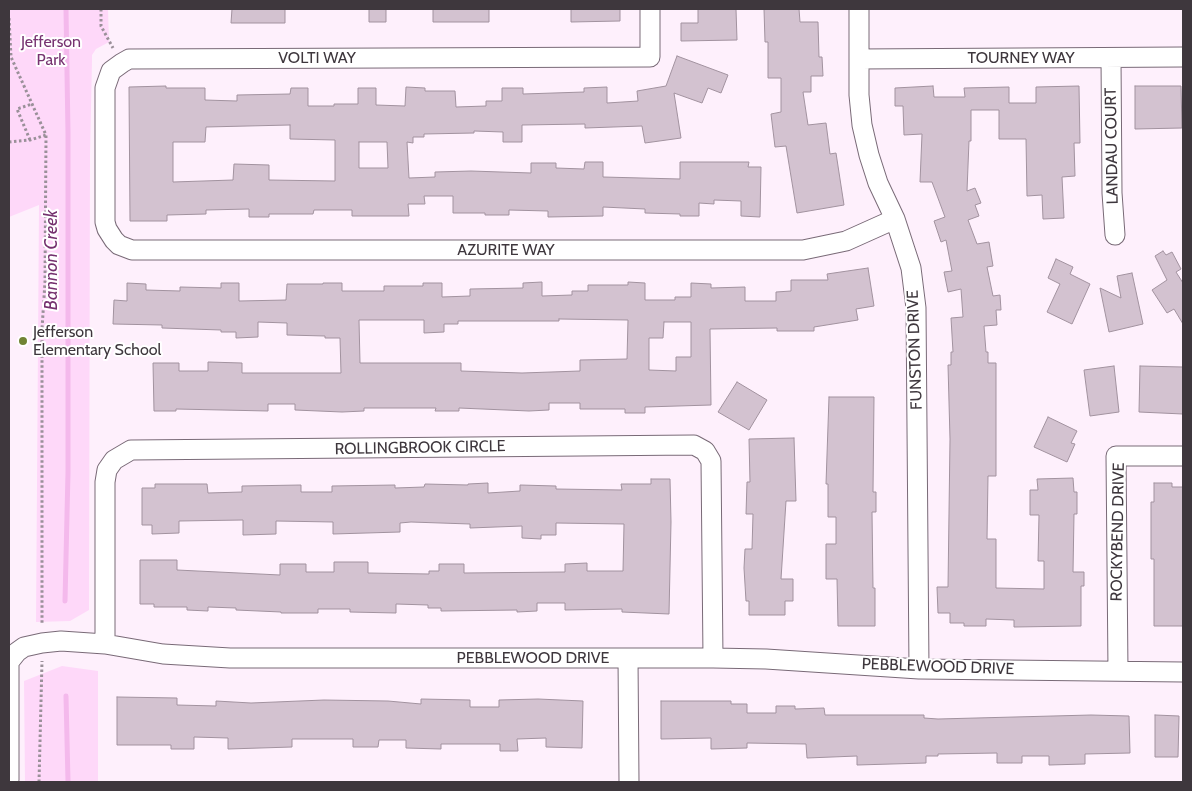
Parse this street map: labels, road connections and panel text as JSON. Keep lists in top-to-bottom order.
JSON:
{
  "streets": {
    "street": [
      "VOLTI WAY",
      "TOURNEY WAY",
      "LANDAU COURT",
      "AZURITE WAY",
      "FUNSTON DRIVE",
      "ROLLINGBROOK CIRCLE",
      "ROCKYBEND DRIVE",
      "PEBBLEWOOD DRIVE"
    ]
  },
  "crossings": [
    ["VOLTI WAY", "AZURITE WAY"],
    ["TOURNEY WAY", "LANDAU COURT"],
    ["TOURNEY WAY", "FUNSTON DRIVE"],
    ["AZURITE WAY", "FUNSTON DRIVE"],
    ["FUNSTON DRIVE", "PEBBLEWOOD DRIVE"],
    ["ROLLINGBROOK CIRCLE", "PEBBLEWOOD DRIVE"],
    ["ROCKYBEND DRIVE", "PEBBLEWOOD DRIVE"]
  ],
  "water": ["Bannon Creek"],
  "parks": ["Jefferson Park"],
  "places": ["Jefferson Elementary School"]
}
